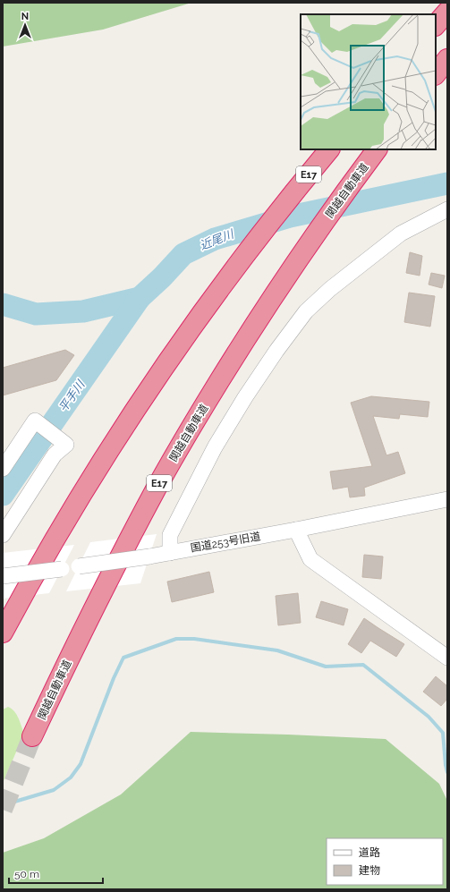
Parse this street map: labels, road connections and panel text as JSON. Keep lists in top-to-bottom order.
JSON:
{
  "streets": {
    "highway": ["E17", "関越自動車道"],
    "street": ["国道253号旧道"]
  },
  "water": ["近尾川", "平手川"],
  "legend": ["道路", "建物"],
  "scale_bar": "50 m",
  "north": "top"
}
